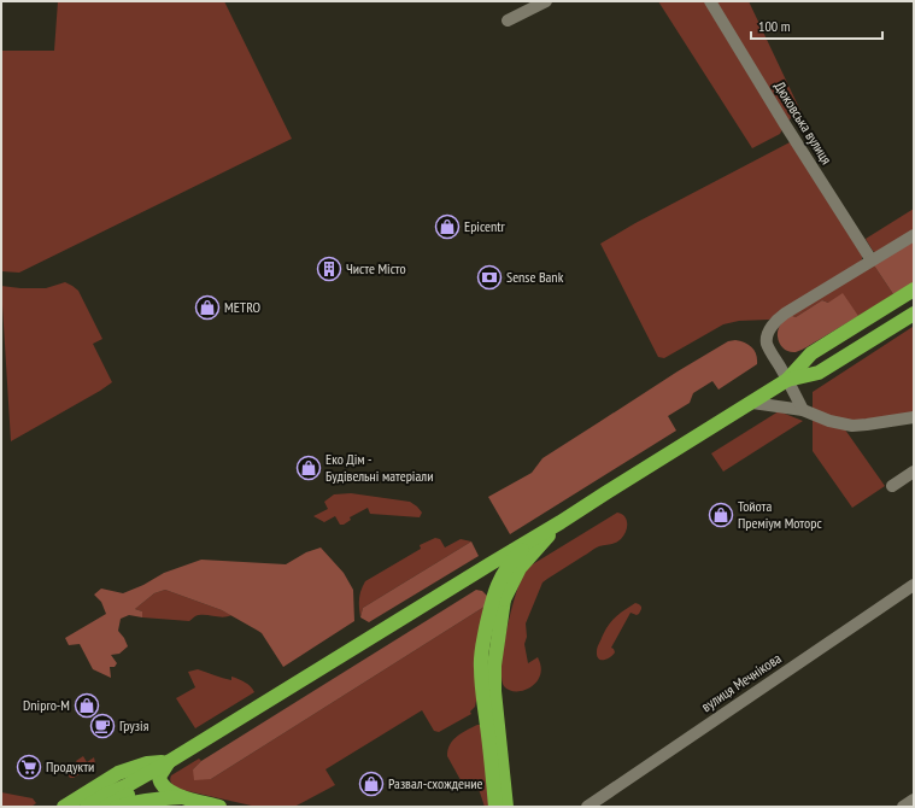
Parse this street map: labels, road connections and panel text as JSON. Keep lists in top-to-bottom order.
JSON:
{
  "streets": {
    "street": ["Дюковська вулиця", "вулиця Мечнікова"]
  },
  "places": {
    "shop": [
      "Epicentr",
      "METRO",
      "Еко Дім - Будівельні матеріали",
      "Тойота Преміум Моторс",
      "Dnipro-M",
      "Развал-схождение"
    ],
    "building": ["Чисте Місто"],
    "bank": ["Sense Bank"],
    "cafe": ["Грузія"],
    "supermarket": ["Продукти"]
  },
  "scale_bar": "100 m"
}
